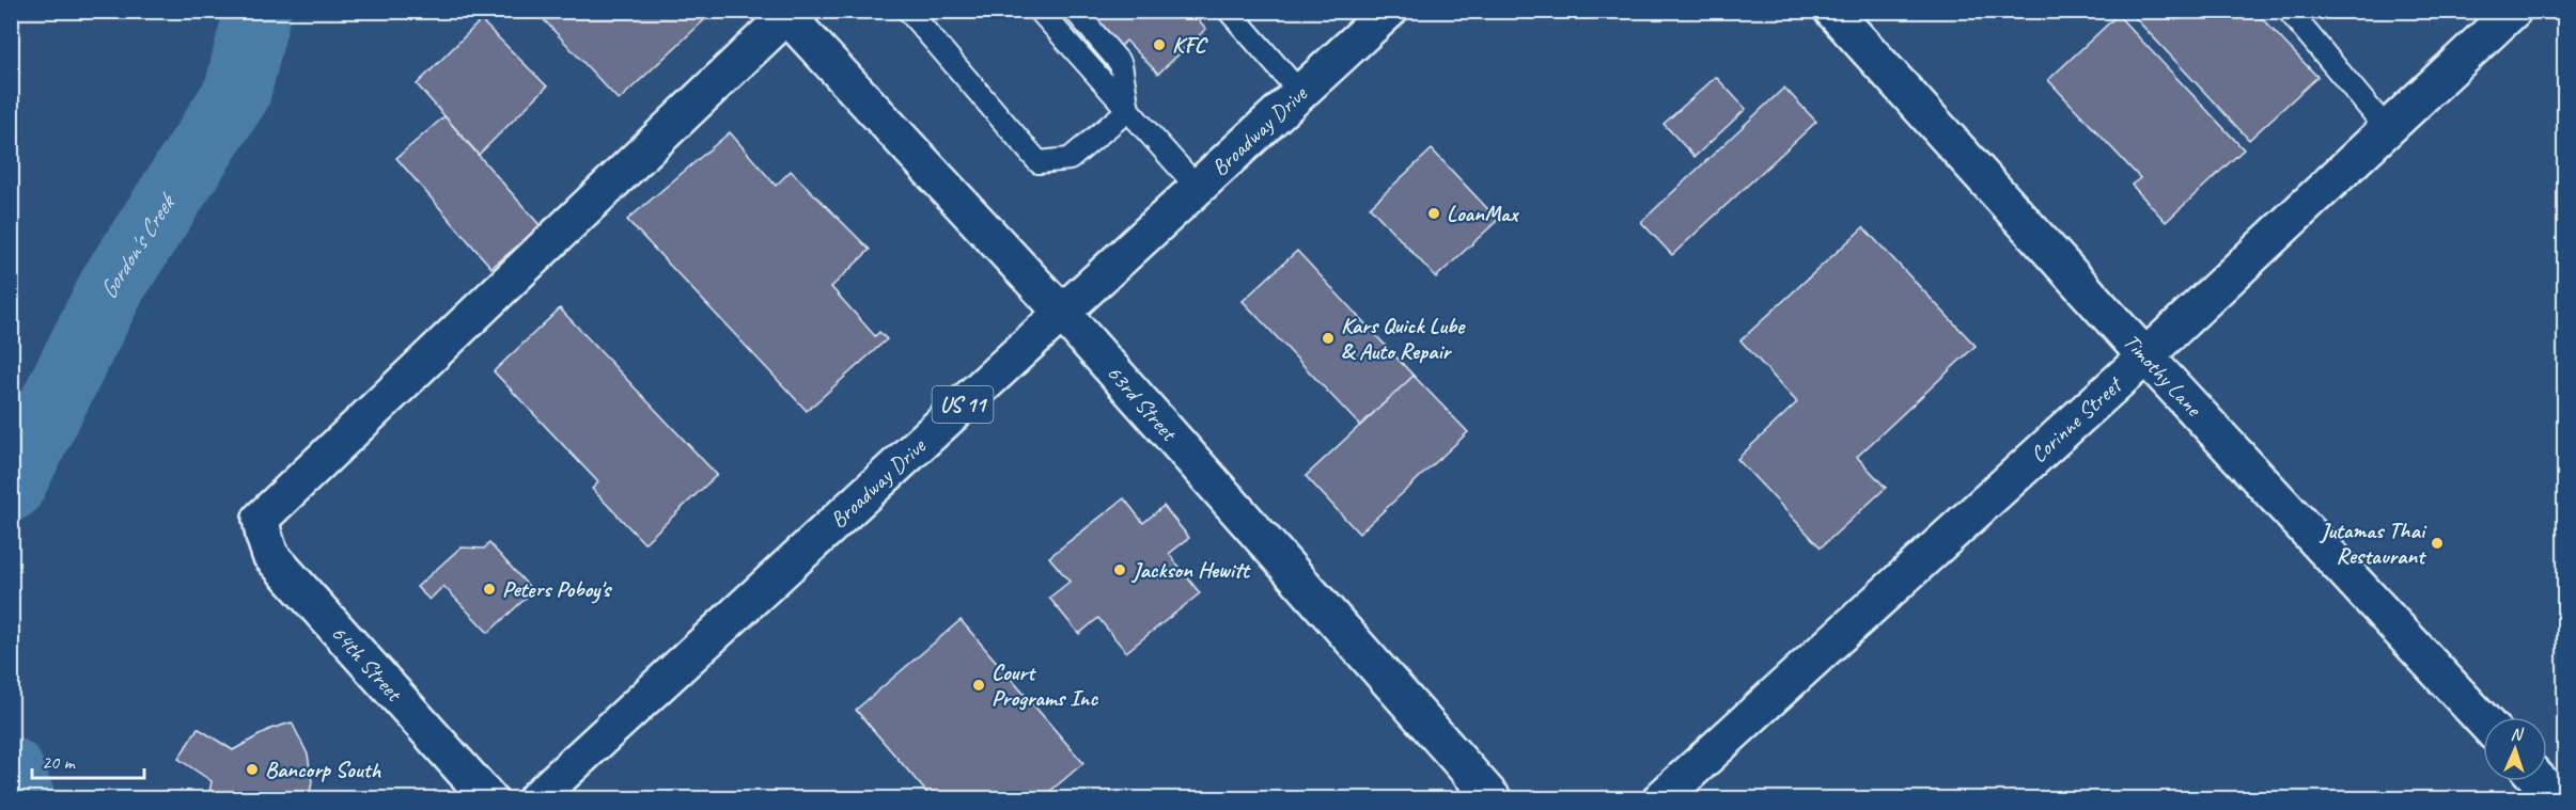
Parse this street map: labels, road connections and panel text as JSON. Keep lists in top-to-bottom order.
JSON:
{
  "streets": {
    "street": [
      "Broadway Drive",
      "Timothy Lane",
      "63rd Street",
      "US 11",
      "Corinne Street",
      "64th Street"
    ]
  },
  "crossings": [
    ["Broadway Drive", "63rd Street"],
    ["Timothy Lane", "Corinne Street"],
    ["63rd Street", "64th Street"]
  ],
  "water": ["Gordon's Creek"],
  "places": [
    "KFC",
    "LoanMax",
    "Kars Quick Lube & Auto Repair",
    "Jutamas Thai Restaurant",
    "Jackson Hewitt",
    "Peters Poboy's",
    "Court Programs Inc",
    "Bancorp South"
  ],
  "scale_bar": "20 m",
  "north": "top"
}
